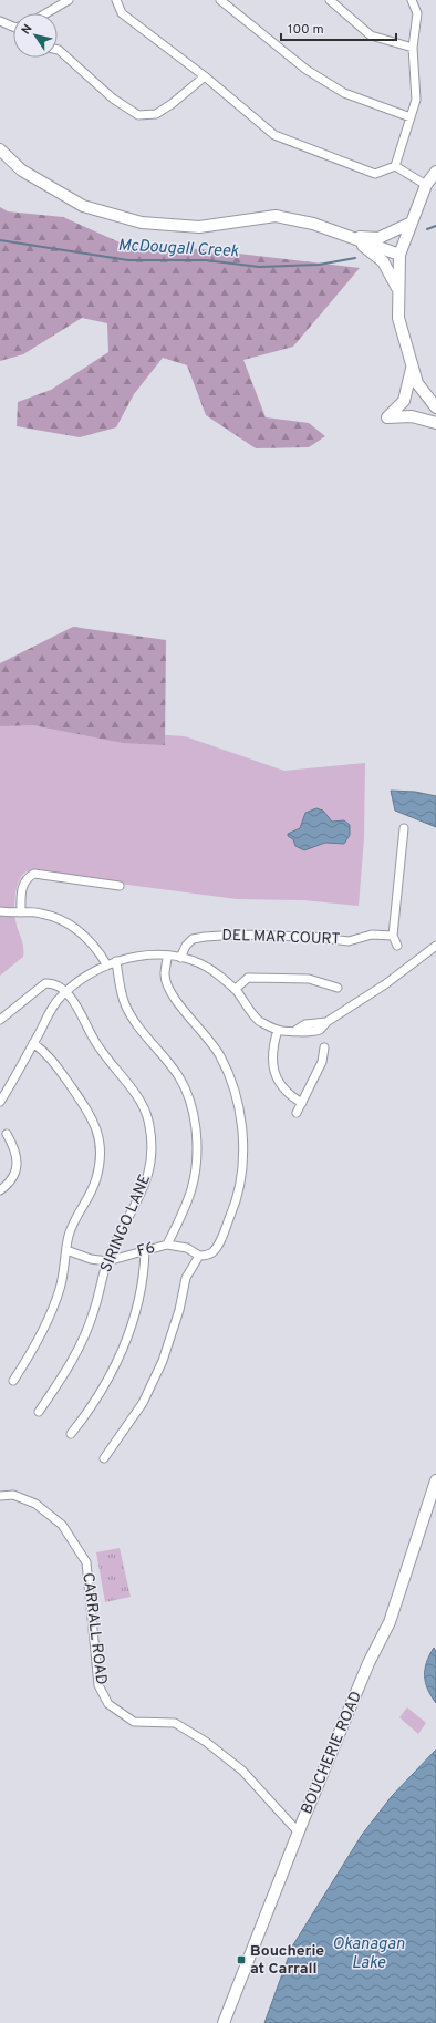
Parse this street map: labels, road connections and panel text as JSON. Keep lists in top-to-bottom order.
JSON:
{
  "streets": {
    "main road": ["BOUCHERIE ROAD"],
    "street": [
      "DEL MAR COURT",
      "SIRINGO LANE",
      "F6",
      "CARRALL ROAD"
    ]
  },
  "crossings": [
    ["SIRINGO LANE", "F6"],
    ["CARRALL ROAD", "BOUCHERIE ROAD"]
  ],
  "water": ["McDougall Creek", "Okanagan Lake"],
  "places": {
    "transit": ["Boucherie at Carrall"]
  },
  "scale_bar": "100 m",
  "north": "top left"
}
